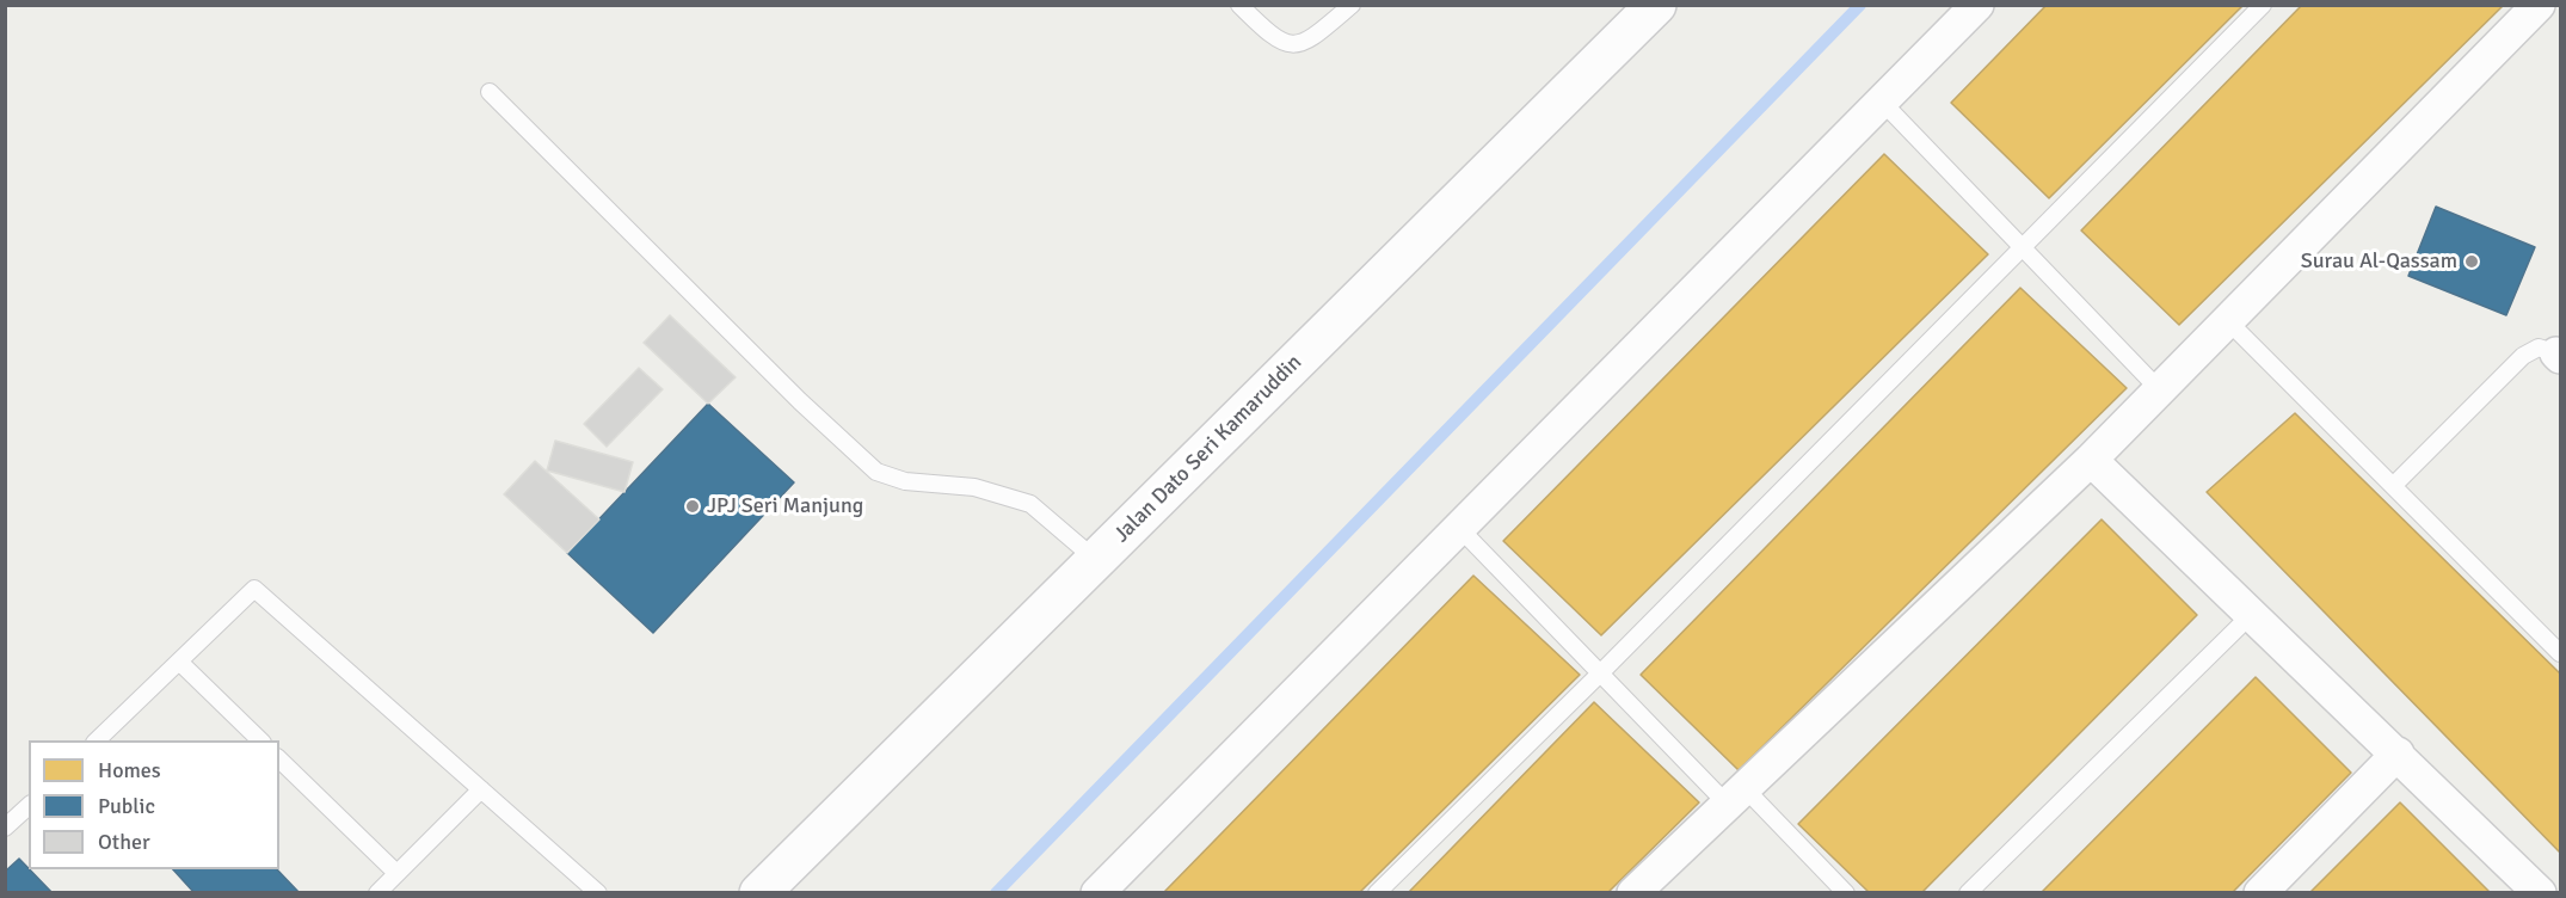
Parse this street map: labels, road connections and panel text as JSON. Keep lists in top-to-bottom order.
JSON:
{
  "streets": {
    "street": ["Jalan Dato Seri Kamaruddin"]
  },
  "places": ["Surau Al-Qassam", "JPJ Seri Manjung"],
  "legend": ["Homes", "Public", "Other"]
}
